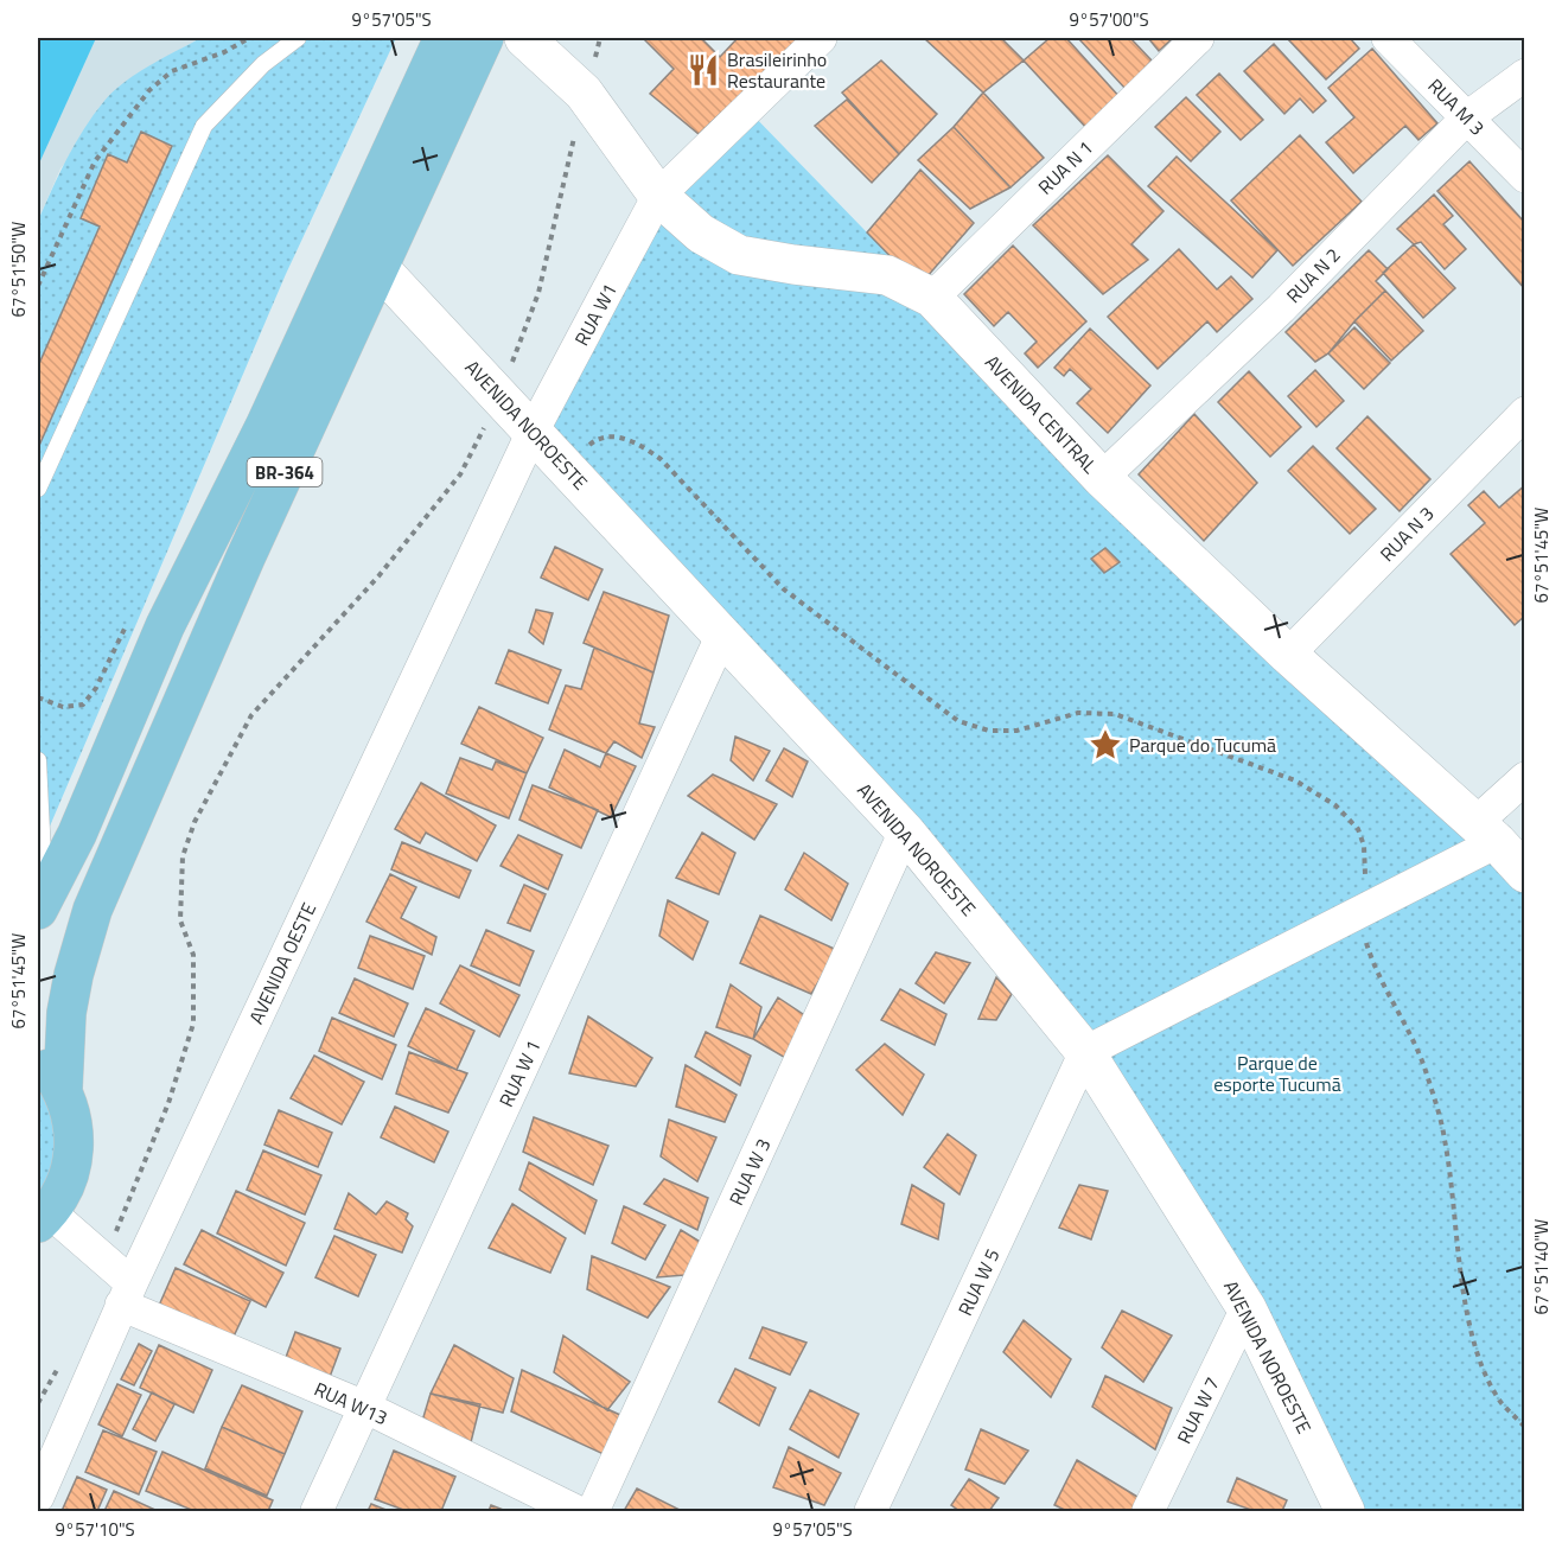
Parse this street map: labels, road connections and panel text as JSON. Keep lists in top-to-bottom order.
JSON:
{
  "streets": {
    "main road": ["BR-364"],
    "street": [
      "RUA M 3",
      "RUA N 1",
      "RUA N 2",
      "RUA W1",
      "AVENIDA CENTRAL",
      "AVENIDA NOROESTE",
      "RUA N 3",
      "AVENIDA OESTE",
      "RUA W 1",
      "RUA W 3",
      "RUA W 5",
      "RUA W13",
      "RUA W 7"
    ]
  },
  "crossings": [
    ["RUA M 3", "RUA N 2"],
    ["RUA N 1", "AVENIDA CENTRAL"],
    ["RUA N 2", "AVENIDA CENTRAL"],
    ["RUA W1", "AVENIDA CENTRAL"],
    ["RUA W1", "AVENIDA NOROESTE"],
    ["RUA W1", "AVENIDA OESTE"],
    ["AVENIDA CENTRAL", "RUA N 3"],
    ["AVENIDA NOROESTE", "BR-364"],
    ["AVENIDA NOROESTE", "AVENIDA OESTE"],
    ["AVENIDA NOROESTE", "RUA W 1"],
    ["AVENIDA NOROESTE", "RUA W 3"],
    ["AVENIDA NOROESTE", "RUA W 5"],
    ["AVENIDA NOROESTE", "RUA W 7"],
    ["BR-364", "RUA W13"],
    ["AVENIDA OESTE", "RUA W13"],
    ["RUA W 1", "RUA W13"]
  ],
  "parks": ["Parque de esporte Tucumã"],
  "places": {
    "restaurant": ["Brasileirinho Restaurante"],
    "place": ["Parque do Tucumã"]
  },
  "coordinates": [
    "9°57'05\"S",
    "9°57'00\"S",
    "67°51'50\"W",
    "67°51'45\"W",
    "67°51'40\"W",
    "9°57'10\"S"
  ]
}
